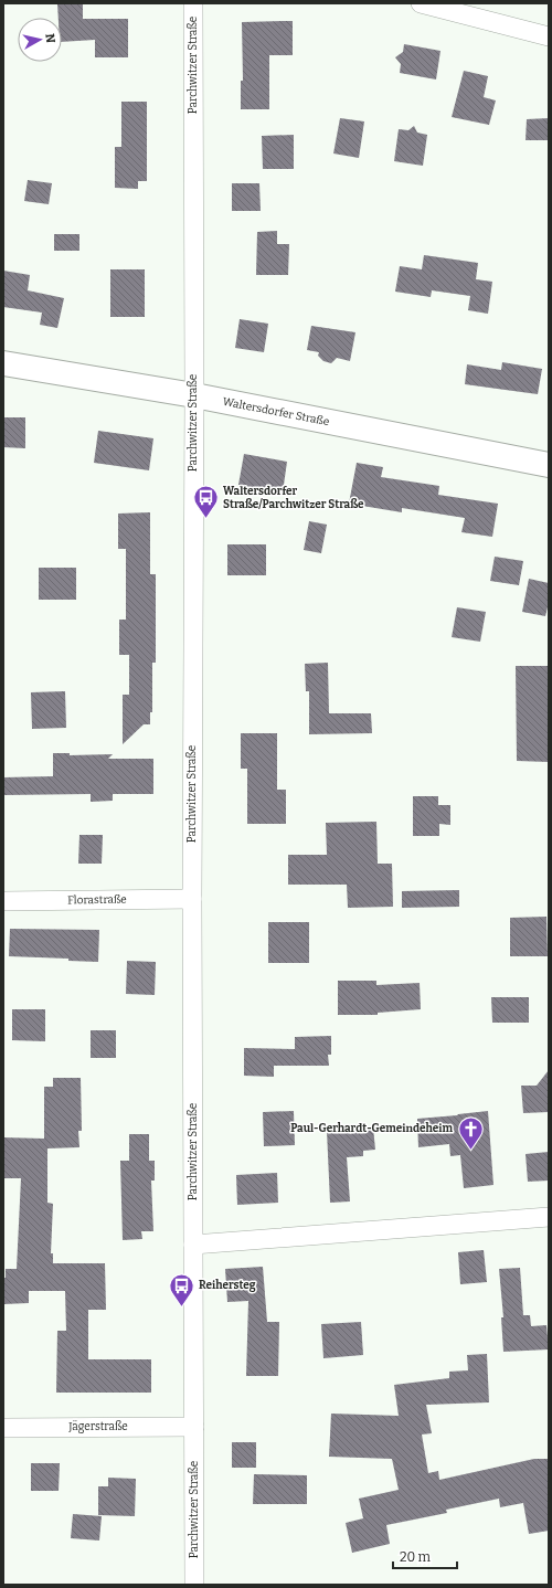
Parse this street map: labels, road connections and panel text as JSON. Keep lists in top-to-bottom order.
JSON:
{
  "streets": {
    "street": [
      "Parchwitzer Straße",
      "Waltersdorfer Straße",
      "Florastraße",
      "Jägerstraße"
    ]
  },
  "crossings": [
    ["Parchwitzer Straße", "Waltersdorfer Straße"],
    ["Parchwitzer Straße", "Florastraße"],
    ["Parchwitzer Straße", "Jägerstraße"]
  ],
  "places": {
    "bus stop": ["Waltersdorfer Straße/Parchwitzer Straße", "Reihersteg"],
    "church": ["Paul-Gerhardt-Gemeindeheim"]
  },
  "scale_bar": "20 m",
  "north": "right"
}
